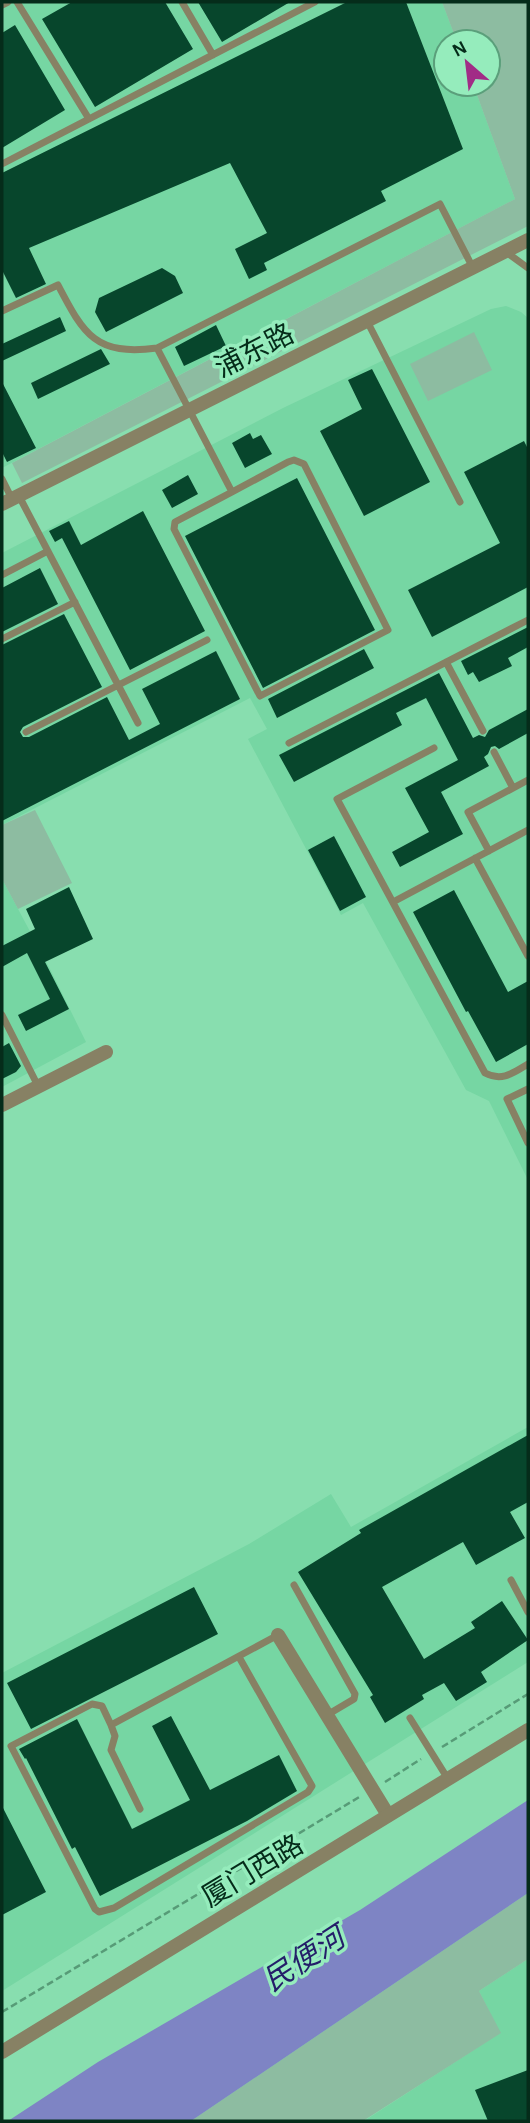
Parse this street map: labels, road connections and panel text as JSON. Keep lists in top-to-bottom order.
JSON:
{
  "streets": {
    "street": ["浦东路", "厦门西路"]
  },
  "water": ["民便河"],
  "north": "top left"
}
